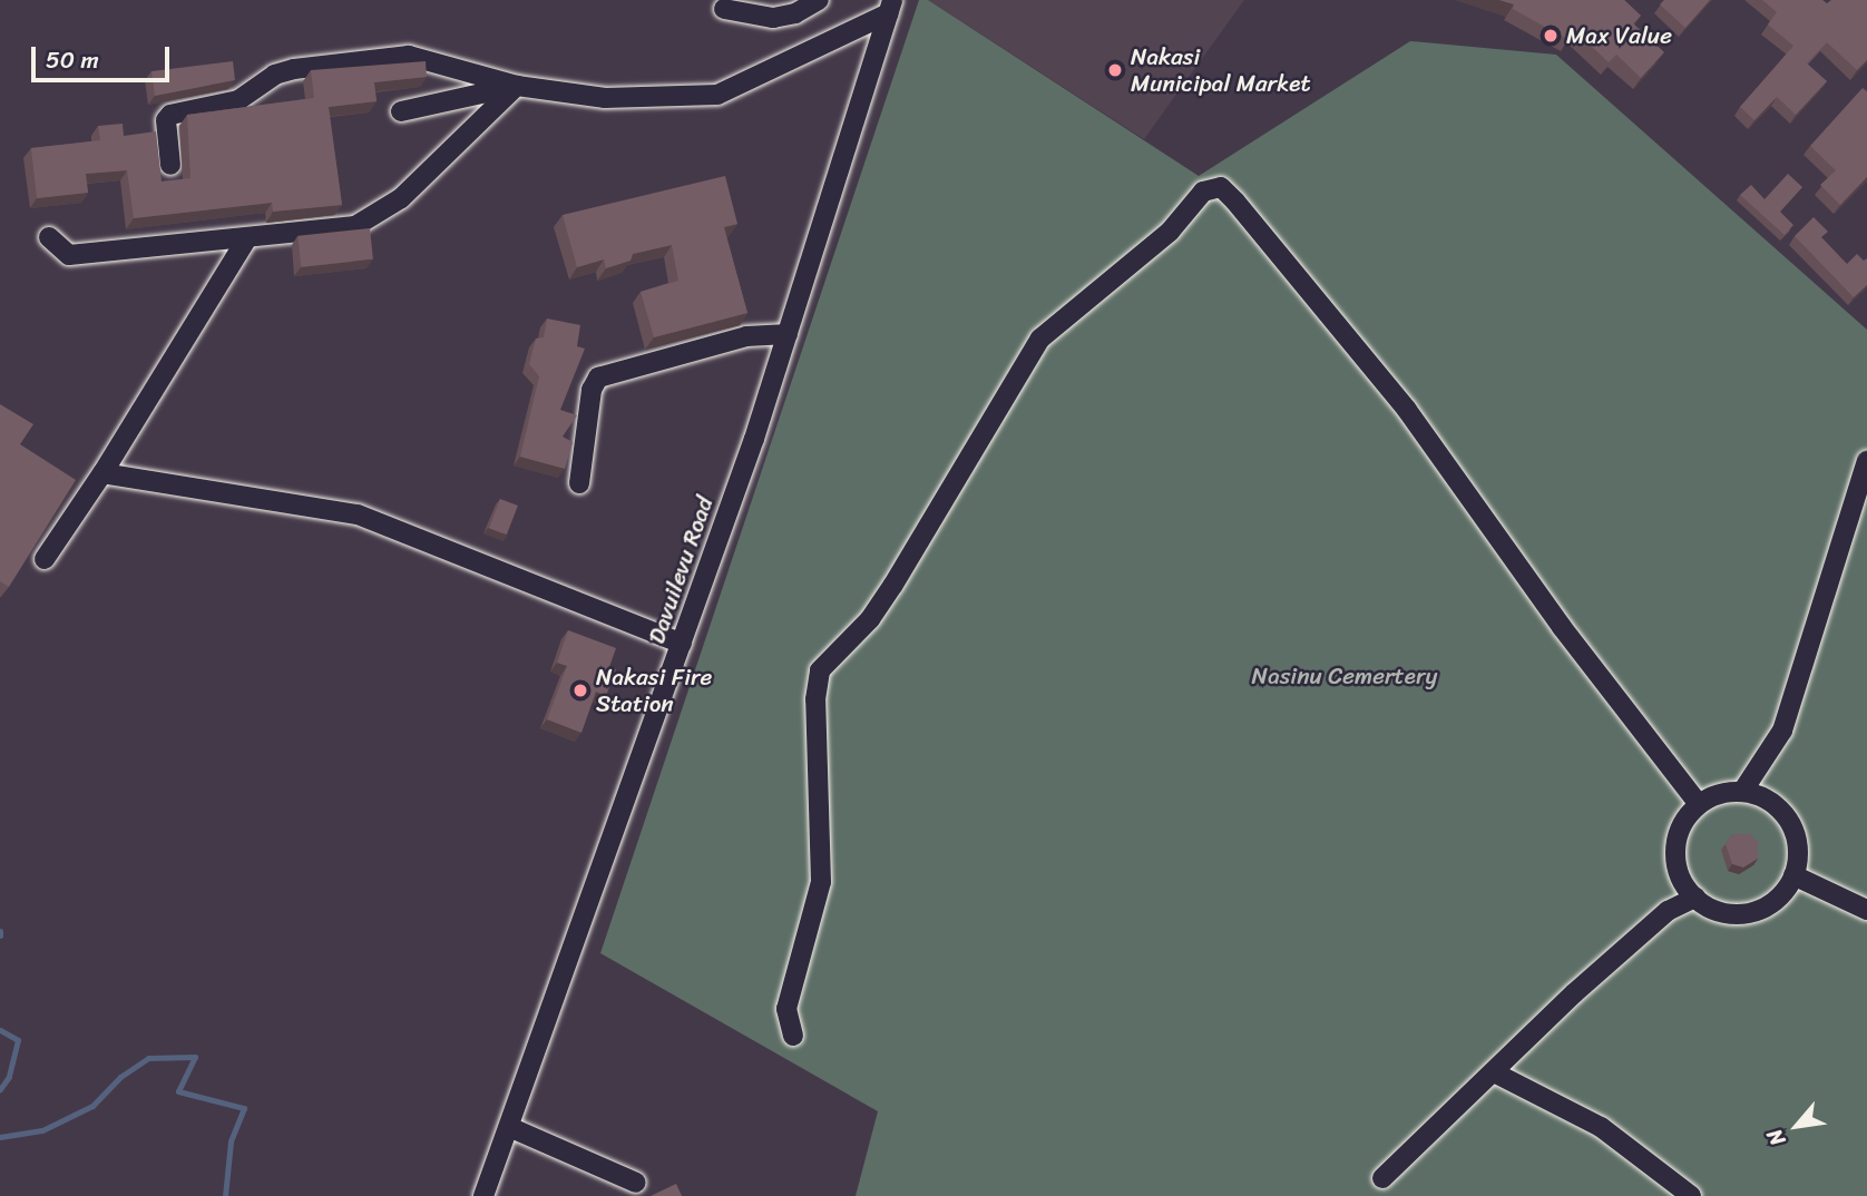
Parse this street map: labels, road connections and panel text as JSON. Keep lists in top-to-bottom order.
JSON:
{
  "streets": {
    "street": ["Davuilevu Road"]
  },
  "parks": ["Nasinu Cemertery"],
  "places": ["Max Value", "Nakasi Municipal Market", "Nakasi Fire Station"],
  "scale_bar": "50 m",
  "north": "bottom left"
}
